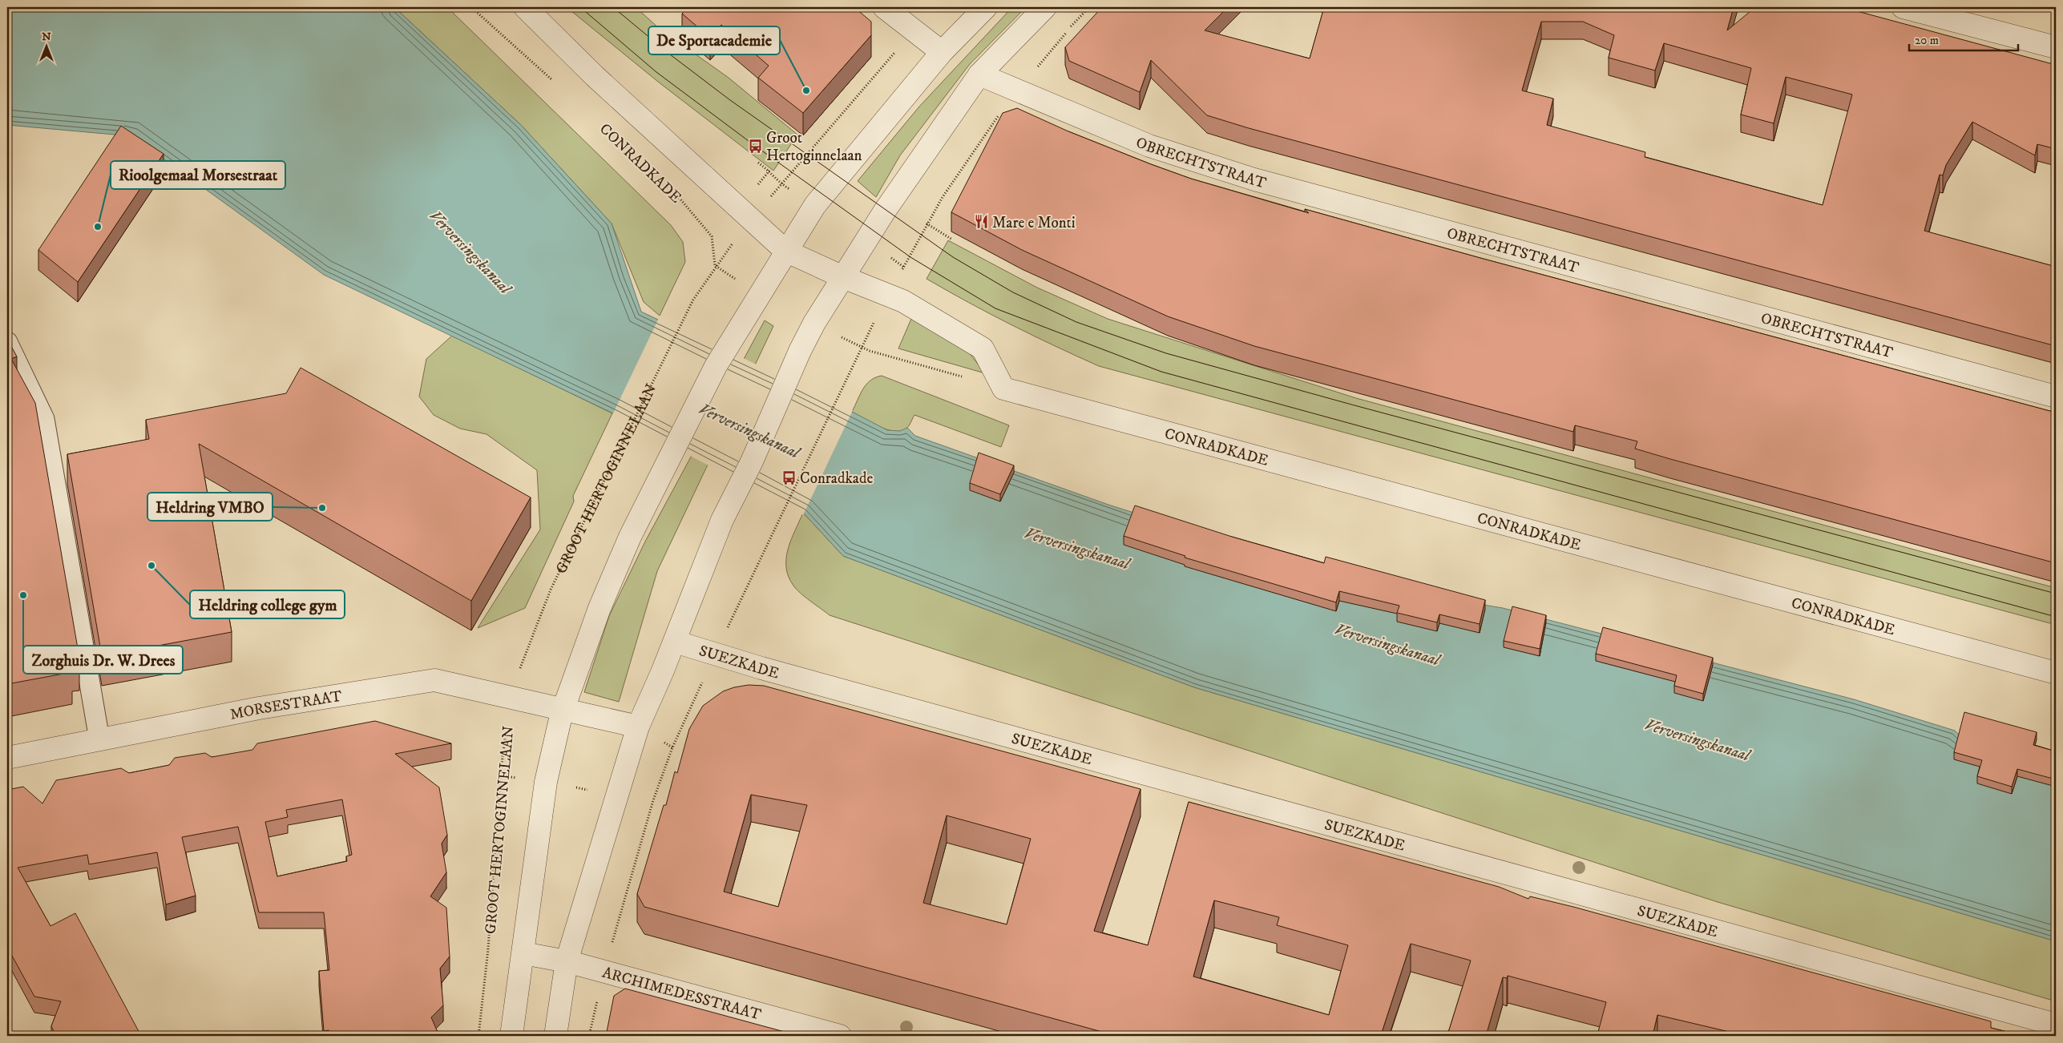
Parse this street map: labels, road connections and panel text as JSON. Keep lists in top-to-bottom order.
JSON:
{
  "streets": {
    "street": [
      "OBRECHTSTRAAT",
      "CONRADKADE",
      "SUEZKADE",
      "MORSESTRAAT",
      "ARCHIMEDESSTRAAT"
    ],
    "path": ["GROOT HERTOGINNELAAN"]
  },
  "crossings": [
    ["CONRADKADE", "GROOT HERTOGINNELAAN"],
    ["GROOT HERTOGINNELAAN", "MORSESTRAAT"]
  ],
  "water": ["Verversingskanaal"],
  "places": {
    "other": [
      "De Sportacademie",
      "Rioolgemaal Morsestraat",
      "Heldring VMBO",
      "Heldring college gym",
      "Zorghuis Dr. W. Drees"
    ],
    "bus stop": ["Groot Hertoginnelaan", "Conradkade"],
    "restaurant": ["Mare e Monti"]
  },
  "scale_bar": "20 m",
  "north": "top"
}
